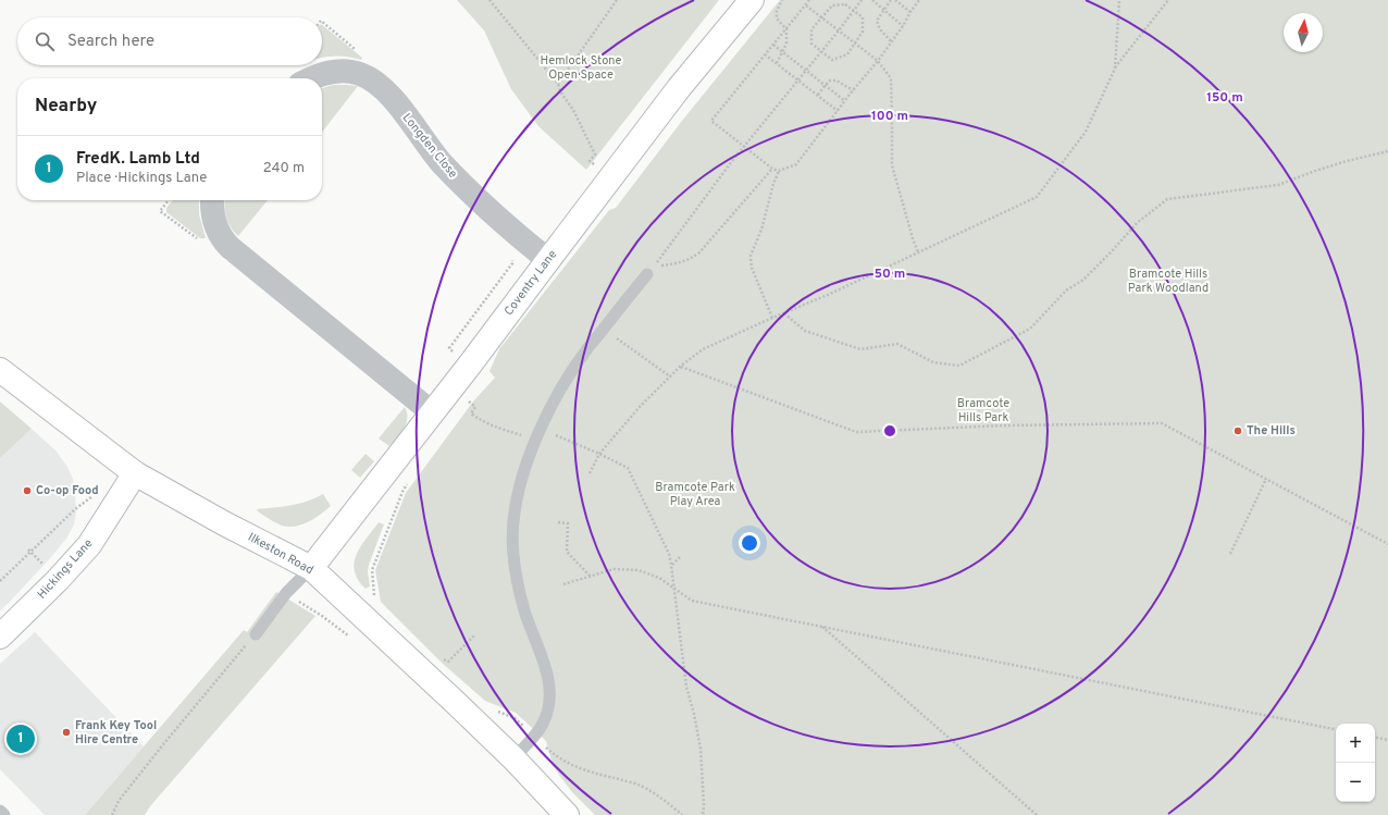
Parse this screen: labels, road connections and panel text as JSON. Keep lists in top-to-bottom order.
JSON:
{
  "streets": {
    "main road": ["Coventry Lane", "Ilkeston Road", "Hickings Lane"],
    "street": ["Longden Close"]
  },
  "crossings": [
    ["Longden Close", "Coventry Lane"],
    ["Coventry Lane", "Ilkeston Road"],
    ["Ilkeston Road", "Hickings Lane"]
  ],
  "parks": [
    "Hemlock Stone Open Space",
    "Bramcote Hills Park Woodland",
    "Bramcote Hills Park",
    "Bramcote Park Play Area"
  ],
  "places": ["The Hills", "Co-op Food", "Frank Key Tool Hire Centre"],
  "north": "top",
  "page": {
    "search": "Search here",
    "heading": "Nearby",
    "list": [
      {
        "mark": "1",
        "name": "FredK. Lamb Ltd",
        "note": "Place · Hickings Lane",
        "value": "240 m"
      }
    ],
    "pins": "1",
    "map_buttons": ["+", "−"]
  },
  "rings": ["150 m", "100 m", "50 m"]
}
